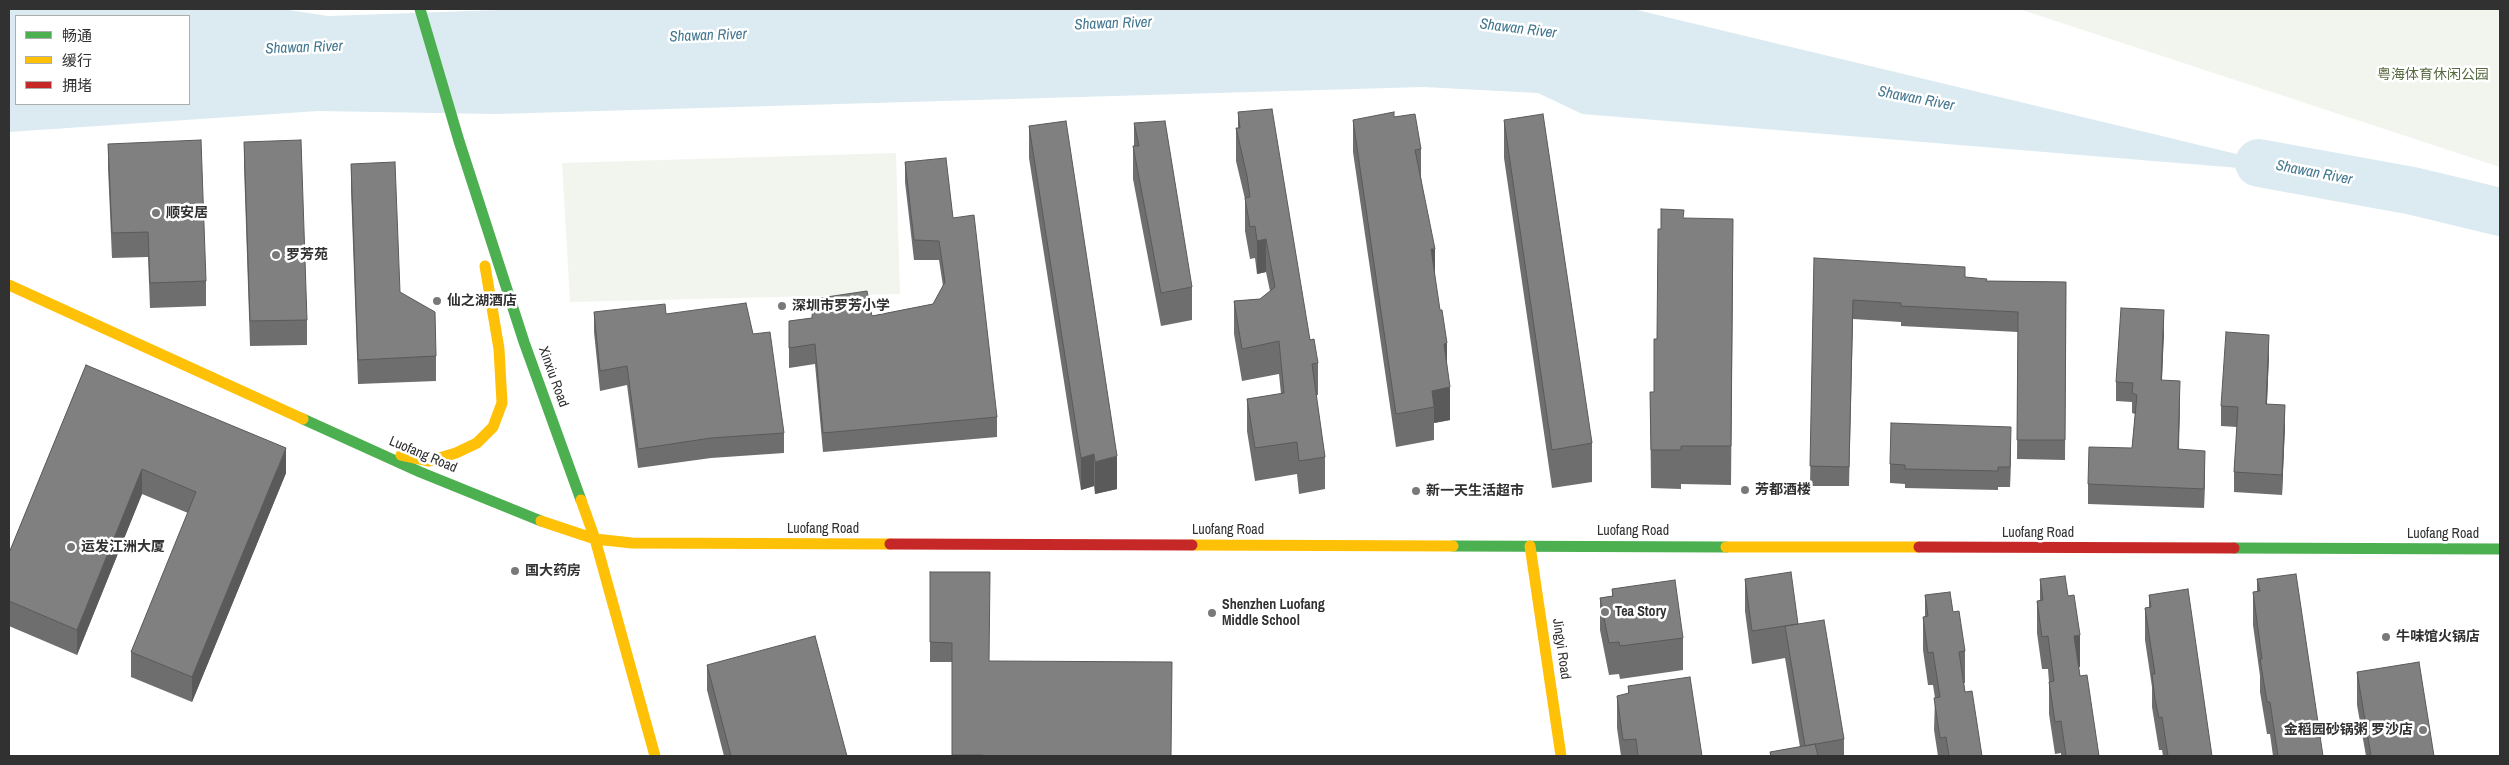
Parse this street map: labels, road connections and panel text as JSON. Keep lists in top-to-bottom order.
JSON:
{
  "streets": {
    "main road": ["Xinxiu Road", "Luofang Road", "Jingyi Road"]
  },
  "crossings": [
    ["Xinxiu Road", "Luofang Road"],
    ["Luofang Road", "Jingyi Road"]
  ],
  "water": ["Shawan River"],
  "parks": ["粤海体育休闲公园"],
  "places": [
    "顺安居",
    "罗芳苑",
    "仙之湖酒店",
    "深圳市罗芳小学",
    "芳都酒楼",
    "新一天生活超市",
    "运发江洲大厦",
    "国大药房",
    "Tea Story",
    "Shenzhen Luofang Middle School",
    "牛味馆火锅店",
    "金稻园砂锅粥 罗沙店"
  ],
  "legend": ["畅通", "缓行", "拥堵"]
}
